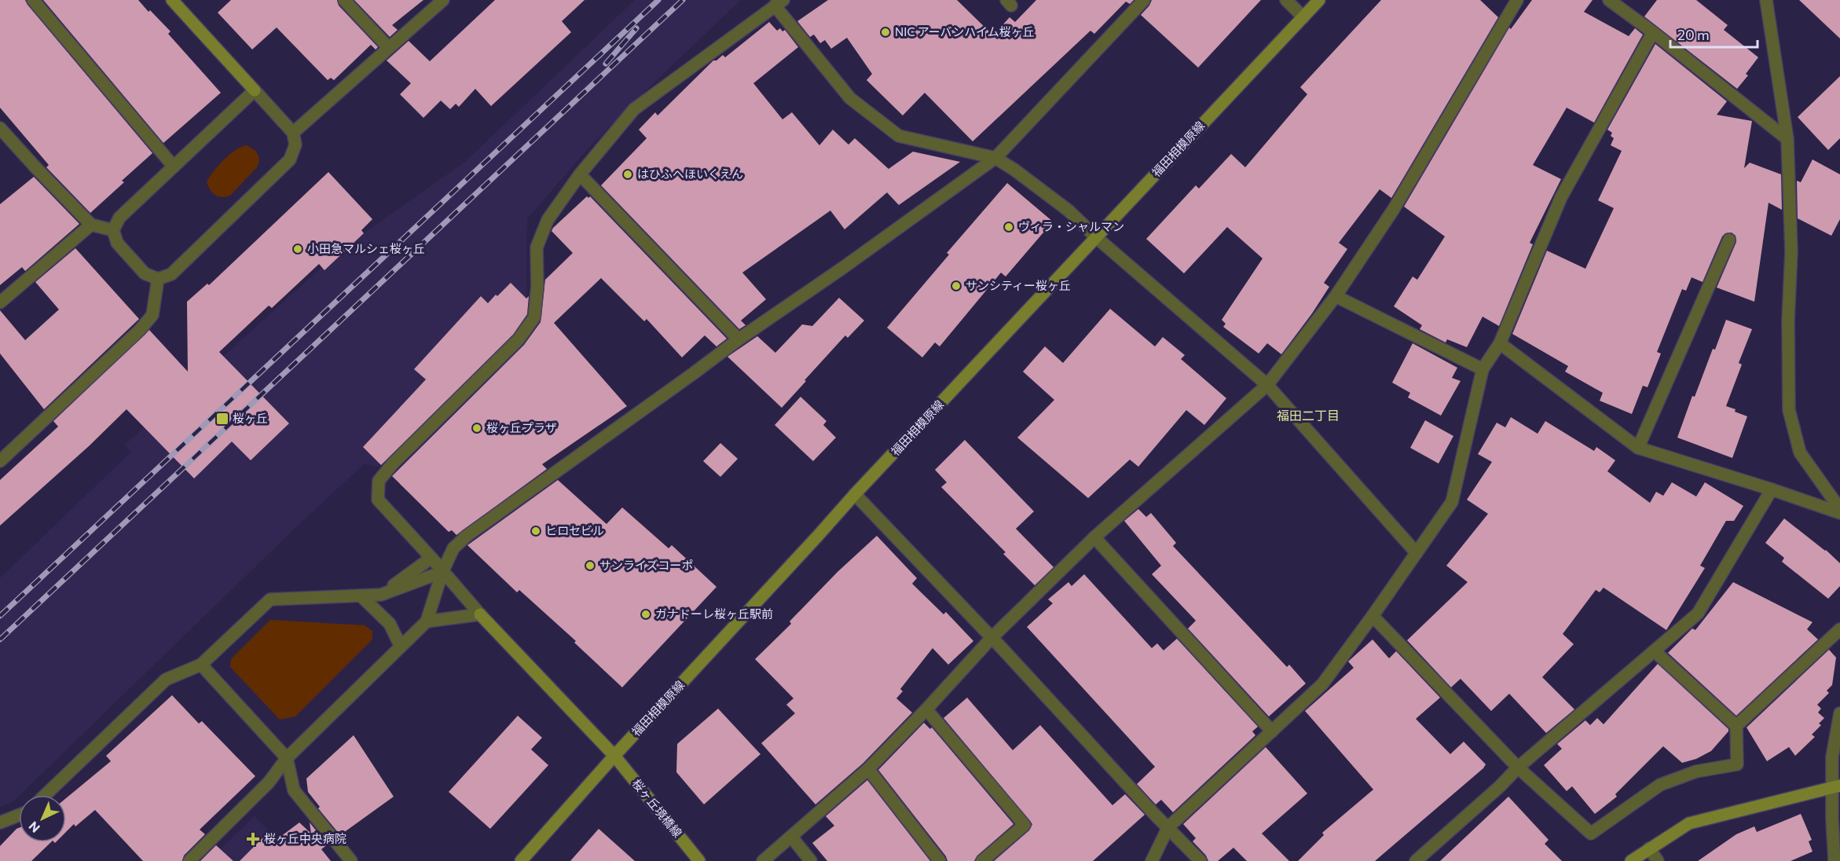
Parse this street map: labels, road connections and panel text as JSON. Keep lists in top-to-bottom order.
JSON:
{
  "streets": {
    "street": ["福田相模原線", "桜ヶ丘境橋線"]
  },
  "crossings": [
    ["福田相模原線", "桜ヶ丘境橋線"]
  ],
  "districts": ["福田二丁目"],
  "places": {
    "other": [
      "NIC アーバンハイム桜ヶ丘",
      "はひふへほいくえん",
      "ヴィラ・シャルマン",
      "小田急マルシェ桜ヶ丘",
      "サンシティー桜ヶ丘",
      "桜ヶ丘プラザ",
      "ヒロセビル",
      "サンライズコーポ",
      "ガナドーレ桜ヶ丘駅前"
    ],
    "transit": ["桜ヶ丘"],
    "health": ["桜ヶ丘中央病院"]
  },
  "scale_bar": "20 m",
  "north": "bottom left"
}
